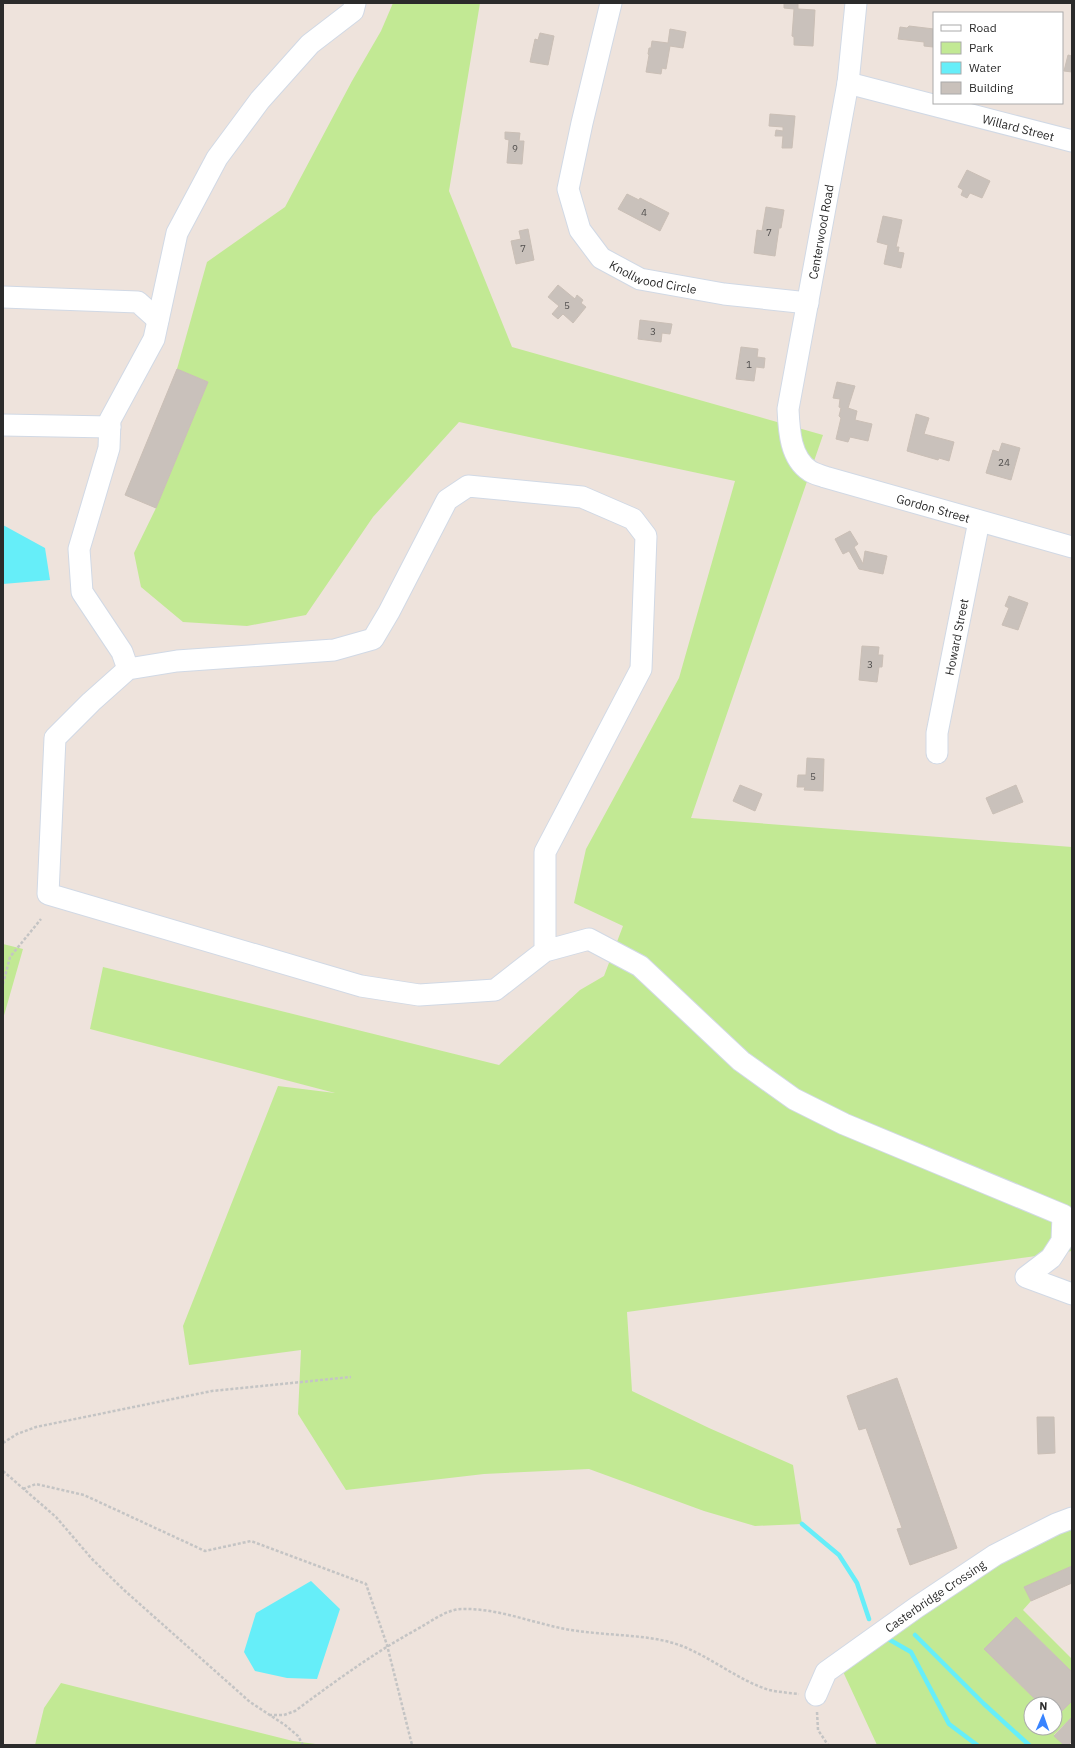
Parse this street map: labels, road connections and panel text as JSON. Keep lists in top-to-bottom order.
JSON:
{
  "streets": {
    "street": [
      "Willard Street",
      "Centerwood Road",
      "Knollwood Circle",
      "Gordon Street",
      "Howard Street",
      "Casterbridge Crossing"
    ]
  },
  "crossings": [
    ["Willard Street", "Centerwood Road"],
    ["Centerwood Road", "Knollwood Circle"],
    ["Centerwood Road", "Gordon Street"],
    ["Gordon Street", "Howard Street"]
  ],
  "house_numbers": [
    "9",
    "4",
    "7",
    "7",
    "5",
    "3",
    "1",
    "24",
    "3",
    "5"
  ],
  "legend": [
    "Road",
    "Park",
    "Water",
    "Building"
  ],
  "north": "top"
}
